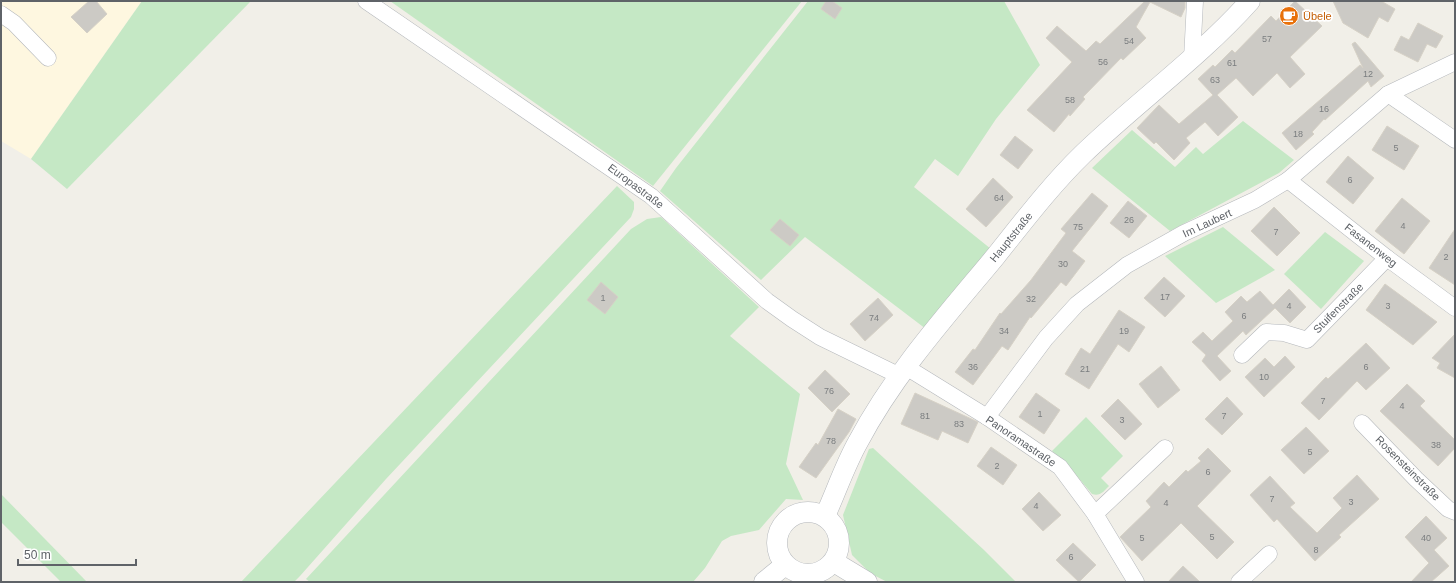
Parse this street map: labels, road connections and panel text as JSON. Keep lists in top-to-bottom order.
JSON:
{
  "streets": {
    "street": [
      "Europastraße",
      "Im Laubert",
      "Hauptstraße",
      "Fasanenweg",
      "Stuifenstraße",
      "Panoramastraße",
      "Rosensteinstraße"
    ]
  },
  "crossings": [
    ["Europastraße", "Hauptstraße"],
    ["Europastraße", "Panoramastraße"],
    ["Im Laubert", "Fasanenweg"],
    ["Im Laubert", "Panoramastraße"],
    ["Hauptstraße", "Panoramastraße"],
    ["Fasanenweg", "Stuifenstraße"]
  ],
  "places": {
    "cafe": ["Übele"]
  },
  "house_numbers": [
    "57",
    "54",
    "56",
    "61",
    "12",
    "63",
    "58",
    "16",
    "18",
    "5",
    "6",
    "64",
    "26",
    "4",
    "75",
    "7",
    "2",
    "30",
    "17",
    "1",
    "32",
    "4",
    "3",
    "6",
    "74",
    "34",
    "19",
    "36",
    "6",
    "21",
    "10",
    "76",
    "7",
    "4",
    "1",
    "81",
    "7",
    "3",
    "83",
    "78",
    "38",
    "5",
    "2",
    "6",
    "7",
    "3",
    "4",
    "4",
    "5",
    "5",
    "40",
    "8",
    "6"
  ],
  "scale_bar": "50 m"
}
